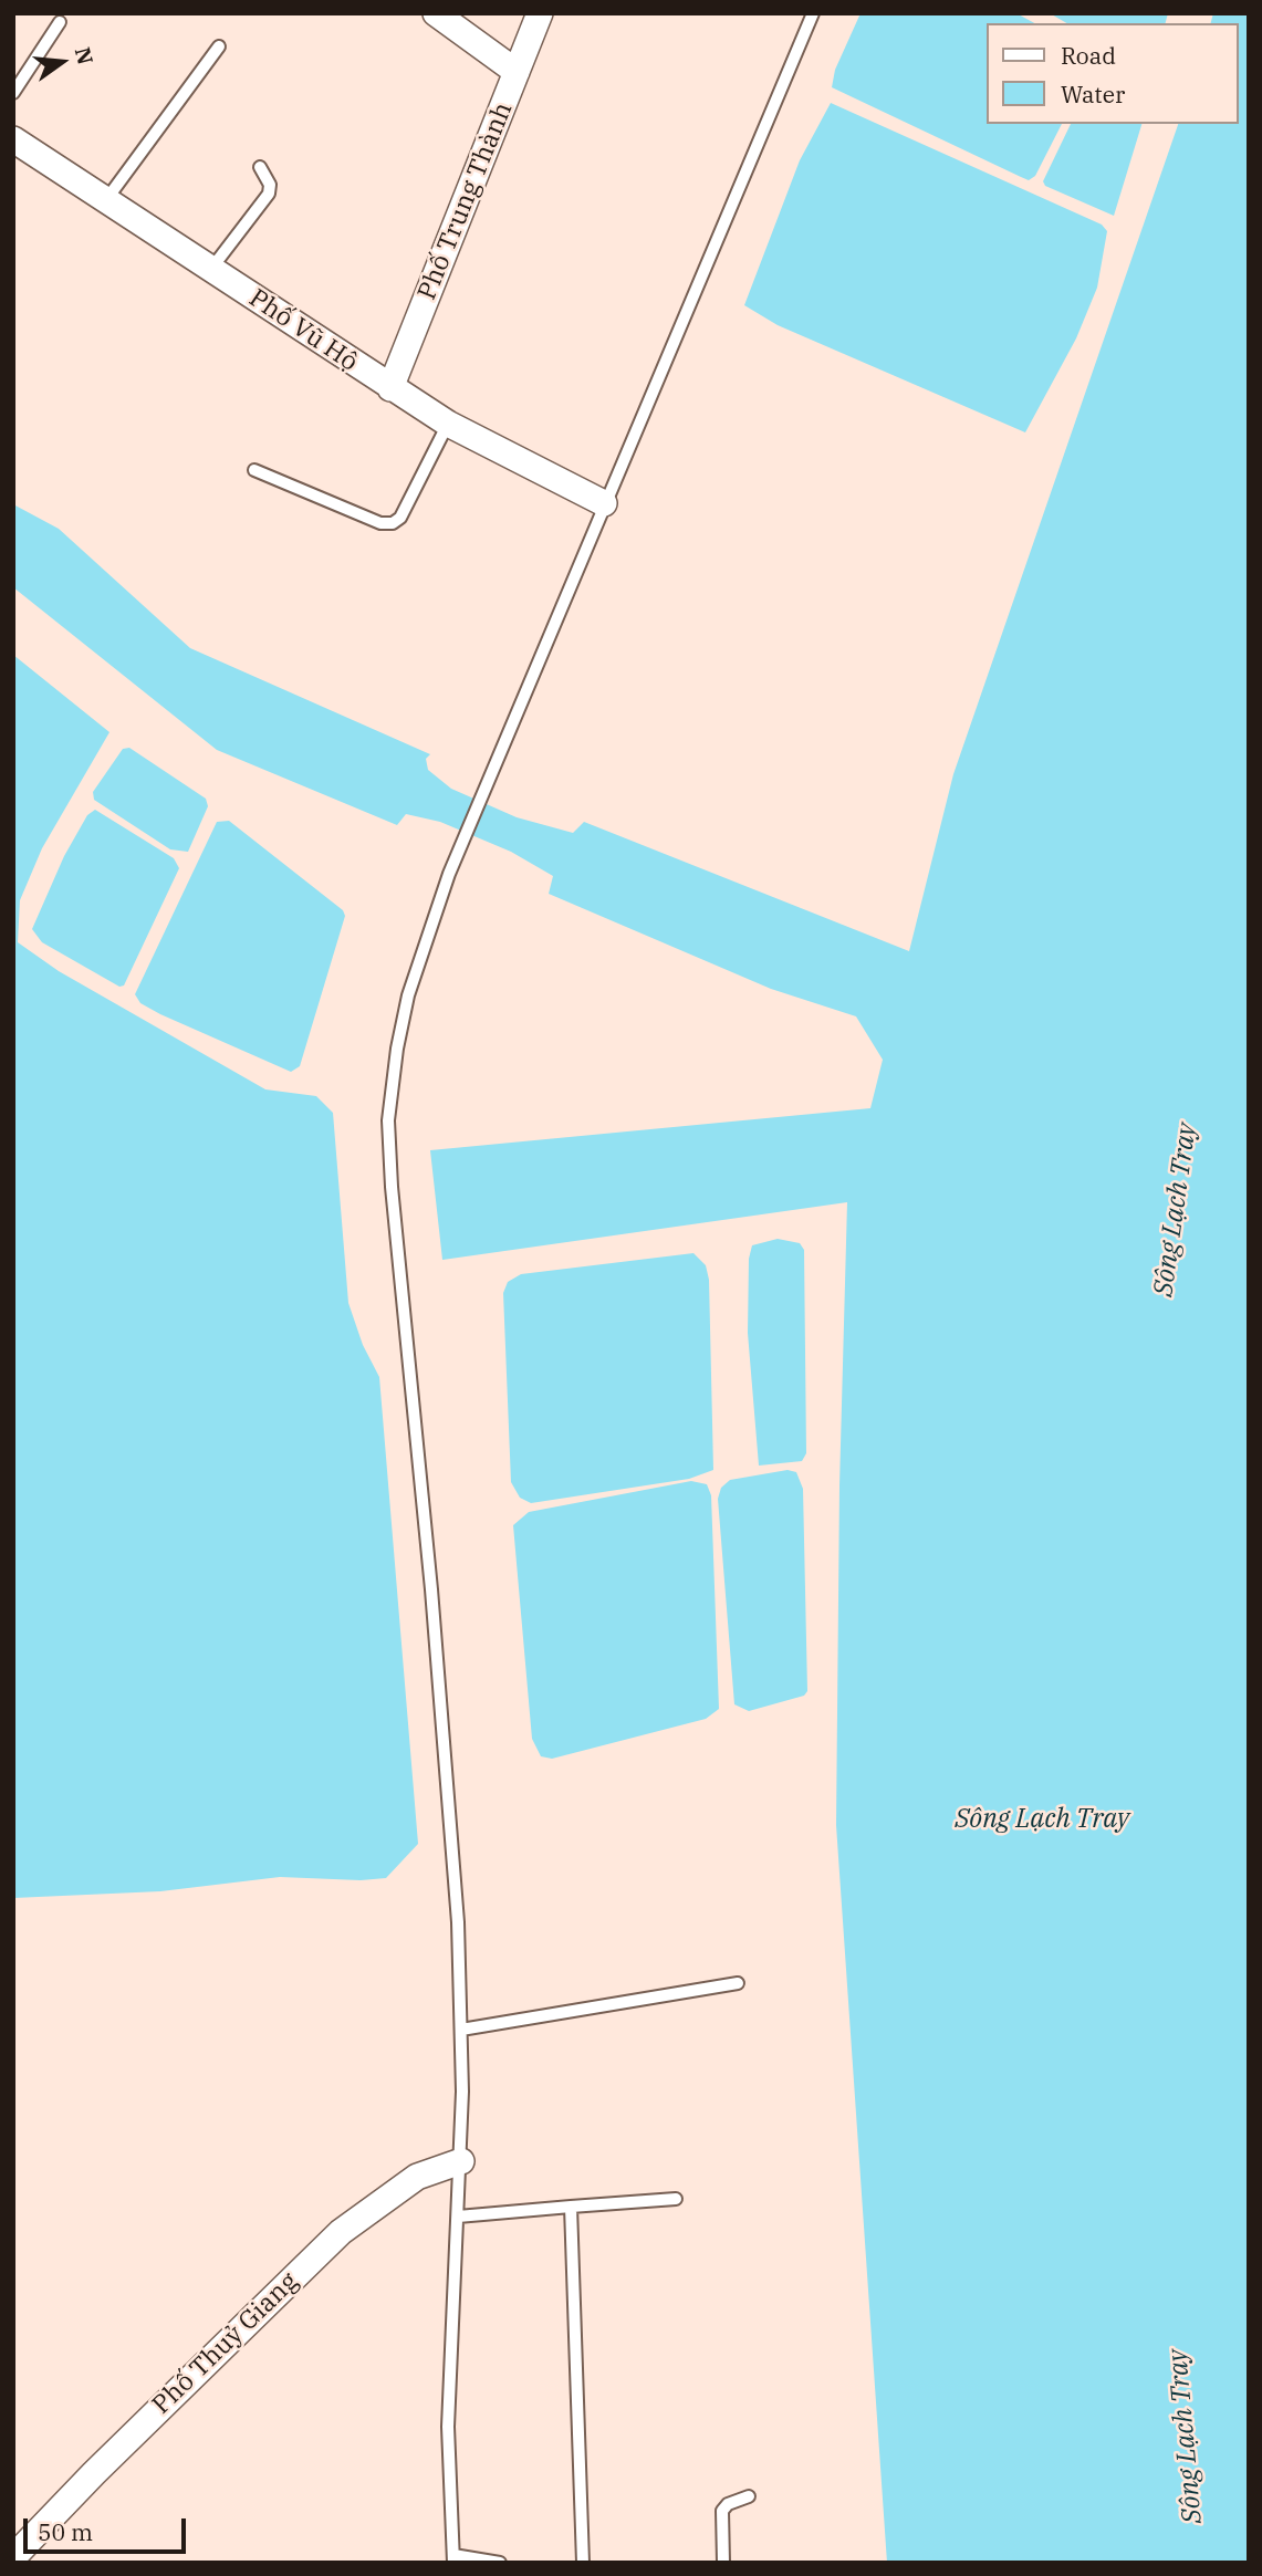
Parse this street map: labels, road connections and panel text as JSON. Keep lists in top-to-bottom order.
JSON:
{
  "streets": {
    "street": ["Phố Trung Thành", "Phố Vũ Hộ", "Phố Thuỷ Giang"]
  },
  "crossings": [
    ["Phố Trung Thành", "Phố Vũ Hộ"]
  ],
  "water": ["Sông Lạch Tray"],
  "legend": ["Road", "Water"],
  "scale_bar": "50 m",
  "north": "right"
}
